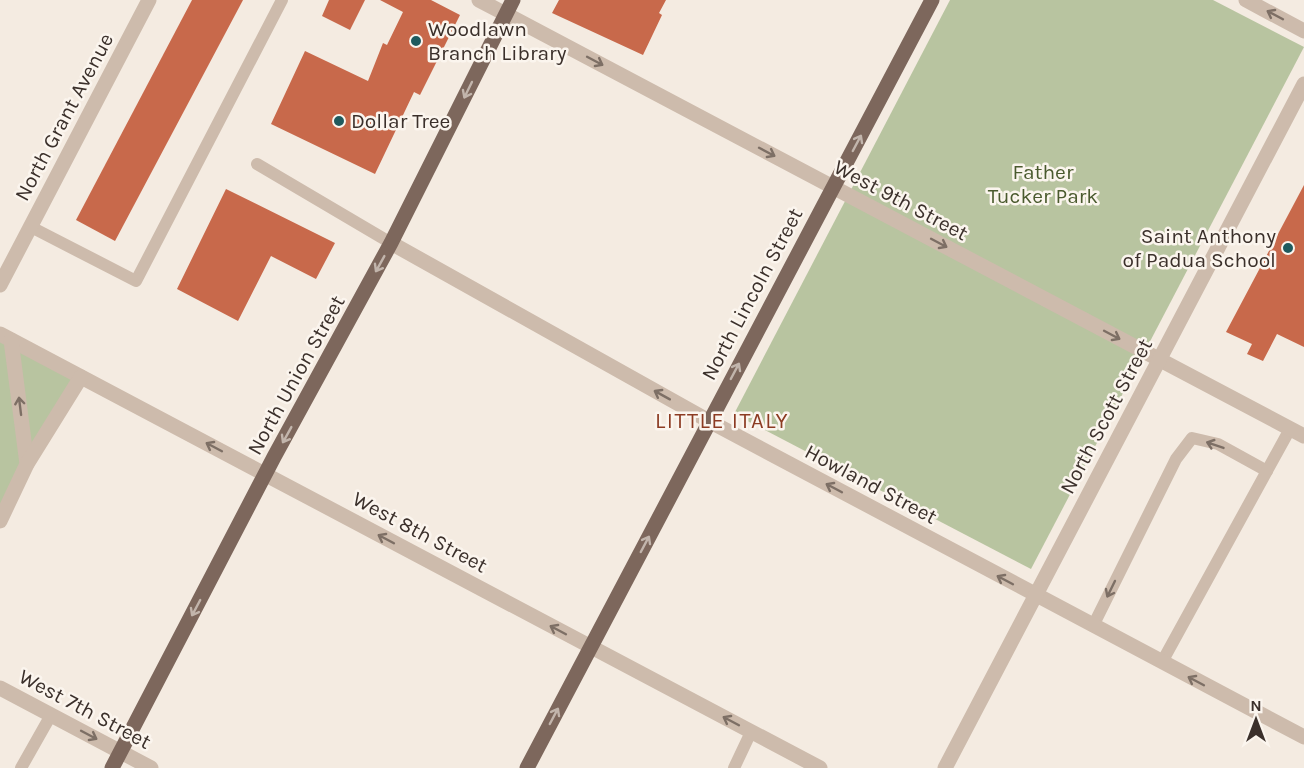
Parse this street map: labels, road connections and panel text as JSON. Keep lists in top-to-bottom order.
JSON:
{
  "streets": {
    "main road": ["North Lincoln Street", "North Union Street"],
    "street": [
      "North Grant Avenue",
      "West 9th Street",
      "North Scott Street",
      "Howland Street",
      "West 8th Street",
      "West 7th Street"
    ]
  },
  "crossings": [
    ["West 9th Street", "North Lincoln Street"],
    ["West 9th Street", "North Union Street"],
    ["West 9th Street", "North Scott Street"],
    ["North Lincoln Street", "Howland Street"],
    ["North Lincoln Street", "West 8th Street"],
    ["North Union Street", "Howland Street"],
    ["North Union Street", "West 8th Street"],
    ["North Union Street", "West 7th Street"],
    ["North Scott Street", "Howland Street"]
  ],
  "one_way": [
    "West 9th Street",
    "North Lincoln Street",
    "North Union Street",
    "Howland Street",
    "West 8th Street",
    "West 7th Street"
  ],
  "districts": ["LITTLE ITALY"],
  "parks": ["Father Tucker Park"],
  "places": ["Woodlawn Branch Library", "Dollar Tree", "Saint Anthony of Padua School"],
  "north": "top"
}
